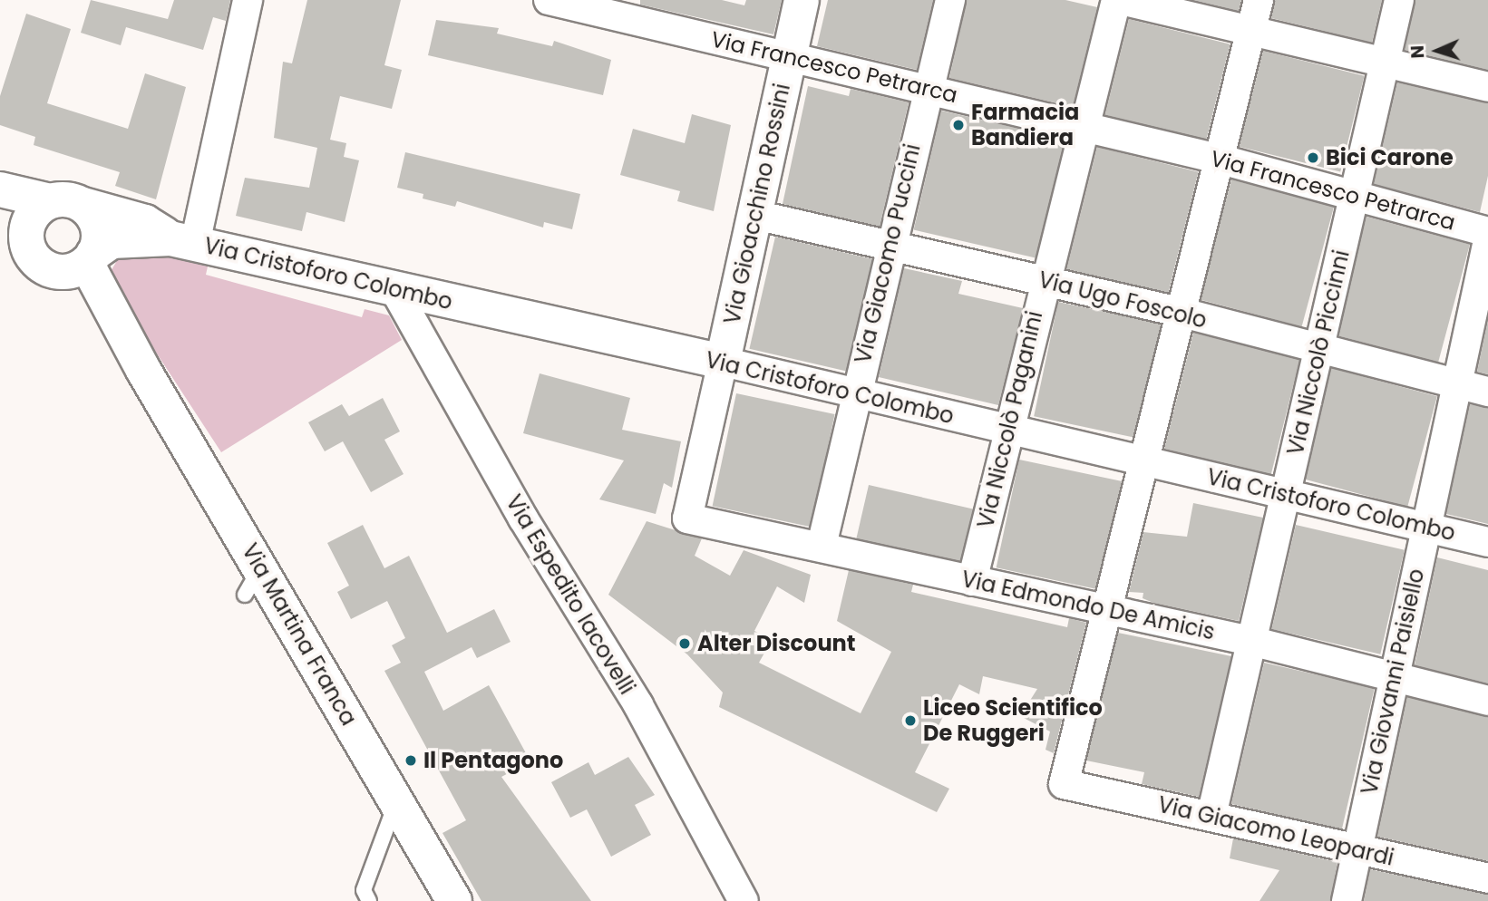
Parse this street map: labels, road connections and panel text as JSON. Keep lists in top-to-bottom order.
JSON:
{
  "streets": {
    "main road": ["Via Gioacchino Rossini", "Via Cristoforo Colombo", "Via Martina Franca"],
    "street": [
      "Via Francesco Petrarca",
      "Via Giacomo Puccini",
      "Via Ugo Foscolo",
      "Via Niccolò Piccinni",
      "Via Niccolò Paganini",
      "Via Espedito Iacovelli",
      "Via Edmondo De Amicis",
      "Via Giovanni Paisiello",
      "Via Giacomo Leopardi"
    ]
  },
  "crossings": [
    ["Via Francesco Petrarca", "Via Gioacchino Rossini"],
    ["Via Francesco Petrarca", "Via Giacomo Puccini"],
    ["Via Francesco Petrarca", "Via Niccolò Piccinni"],
    ["Via Francesco Petrarca", "Via Niccolò Paganini"],
    ["Via Gioacchino Rossini", "Via Cristoforo Colombo"],
    ["Via Gioacchino Rossini", "Via Ugo Foscolo"],
    ["Via Gioacchino Rossini", "Via Edmondo De Amicis"],
    ["Via Giacomo Puccini", "Via Cristoforo Colombo"],
    ["Via Giacomo Puccini", "Via Ugo Foscolo"],
    ["Via Giacomo Puccini", "Via Edmondo De Amicis"],
    ["Via Cristoforo Colombo", "Via Niccolò Piccinni"],
    ["Via Cristoforo Colombo", "Via Niccolò Paganini"],
    ["Via Cristoforo Colombo", "Via Espedito Iacovelli"],
    ["Via Cristoforo Colombo", "Via Martina Franca"],
    ["Via Cristoforo Colombo", "Via Giovanni Paisiello"],
    ["Via Ugo Foscolo", "Via Niccolò Piccinni"],
    ["Via Ugo Foscolo", "Via Niccolò Paganini"],
    ["Via Ugo Foscolo", "Via Giovanni Paisiello"],
    ["Via Niccolò Piccinni", "Via Edmondo De Amicis"],
    ["Via Niccolò Piccinni", "Via Giacomo Leopardi"],
    ["Via Niccolò Paganini", "Via Edmondo De Amicis"],
    ["Via Edmondo De Amicis", "Via Giovanni Paisiello"],
    ["Via Edmondo De Amicis", "Via Giacomo Leopardi"],
    ["Via Giovanni Paisiello", "Via Giacomo Leopardi"]
  ],
  "places": [
    "Farmacia Bandiera",
    "Bici Carone",
    "Alter Discount",
    "Liceo Scientifico De Ruggeri",
    "Il Pentagono"
  ],
  "north": "left"
}
